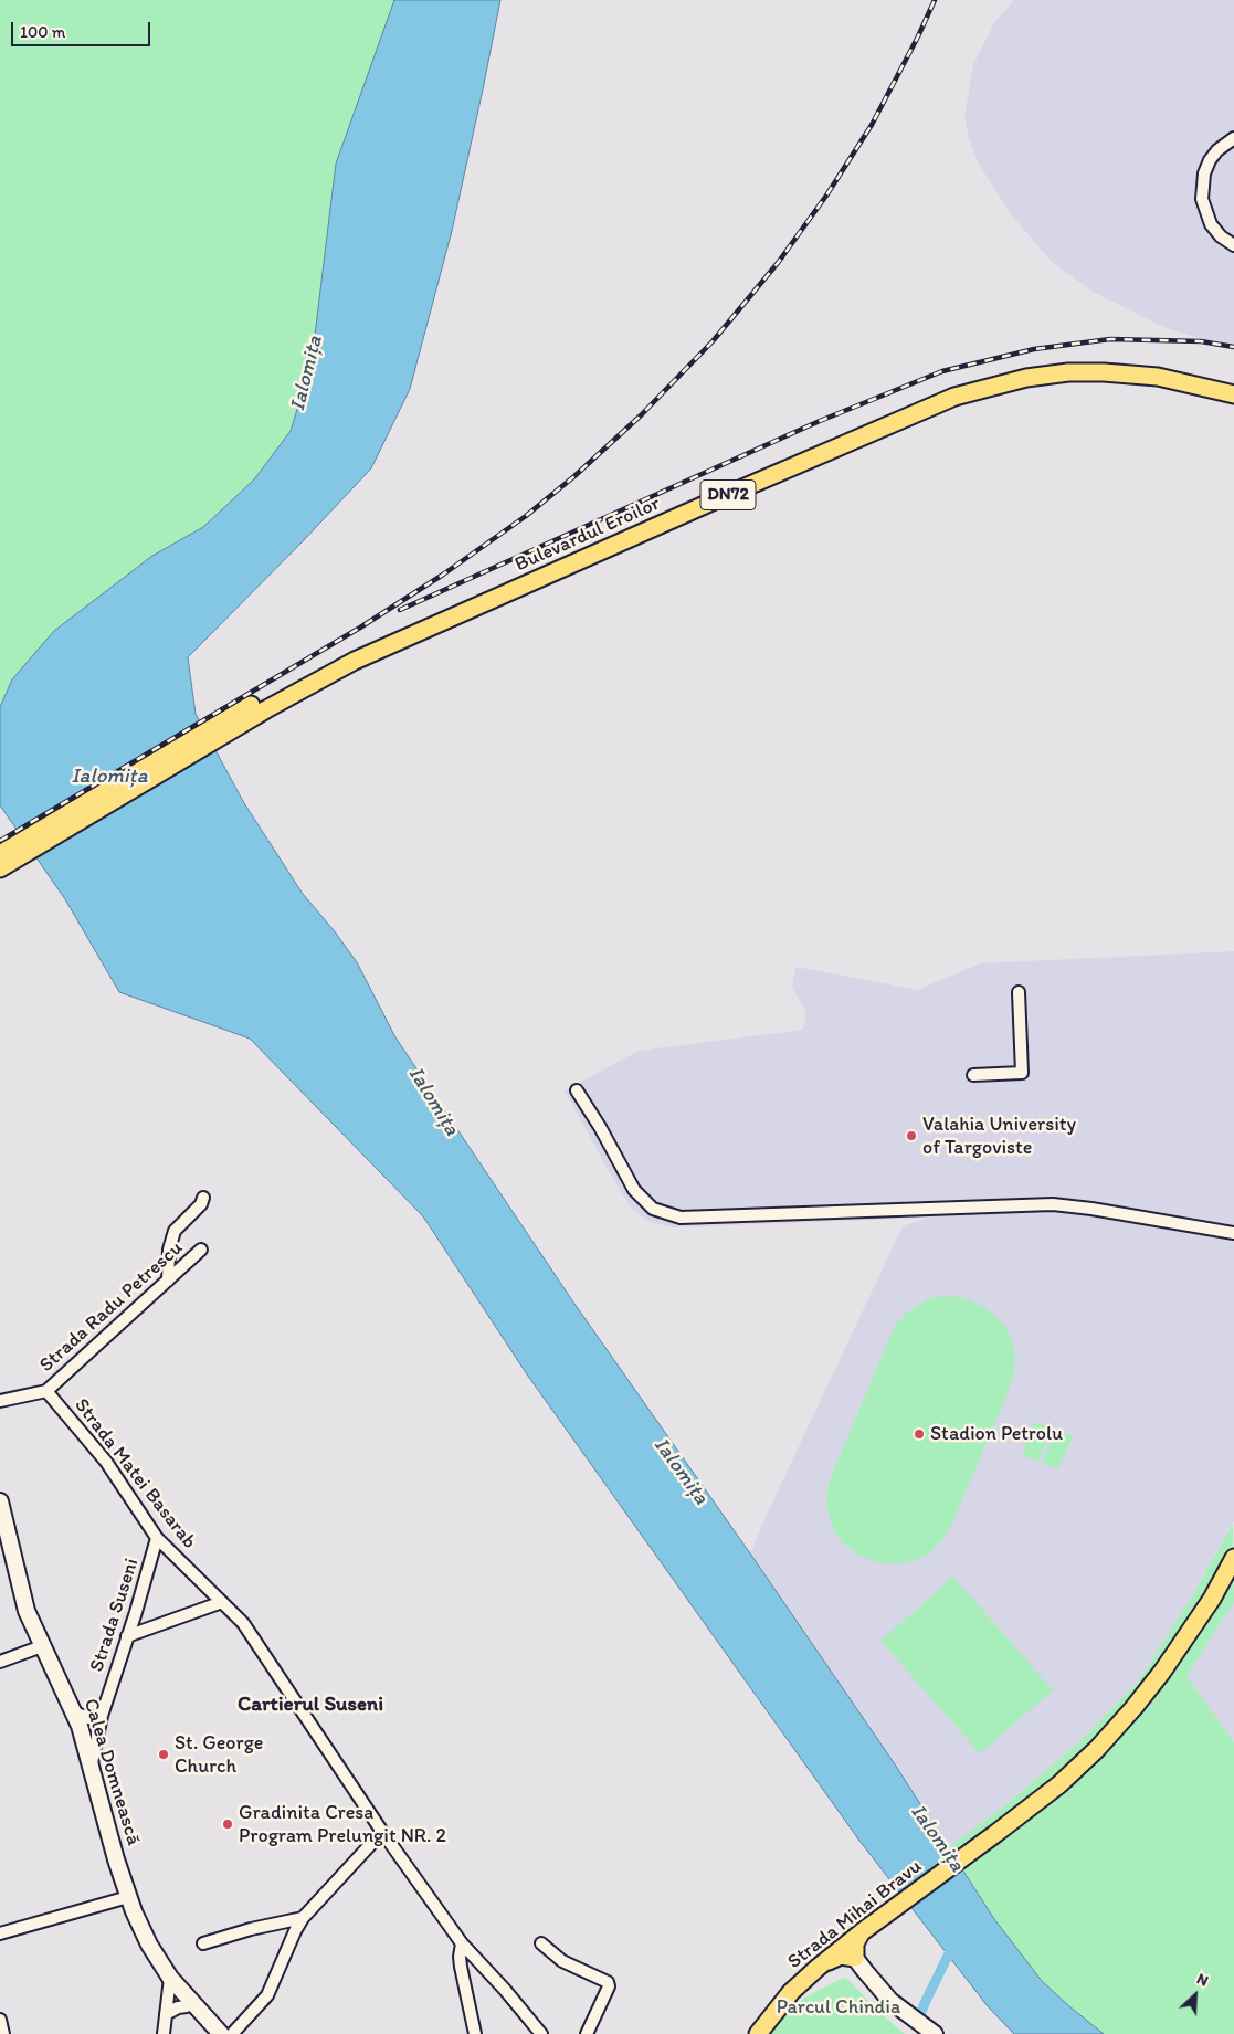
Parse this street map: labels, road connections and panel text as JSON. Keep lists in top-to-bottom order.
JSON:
{
  "streets": {
    "main road": [
      "DN72",
      "Bulevardul Eroilor",
      "Calea Domnească",
      "Strada Mihai Bravu"
    ],
    "street": ["Strada Radu Petrescu", "Strada Matei Basarab", "Strada Suseni"]
  },
  "crossings": [
    ["Strada Radu Petrescu", "Strada Matei Basarab"],
    ["Strada Matei Basarab", "Strada Suseni"],
    ["Strada Suseni", "Calea Domnească"]
  ],
  "districts": ["Cartierul Suseni"],
  "water": ["Ialomița"],
  "parks": ["Parcul Chindia"],
  "places": [
    "Valahia University of Targoviste",
    "Stadion Petrolu",
    "St. George Church",
    "Gradinita Cresa Program Prelungit NR. 2"
  ],
  "scale_bar": "100 m",
  "north": "top right"
}
